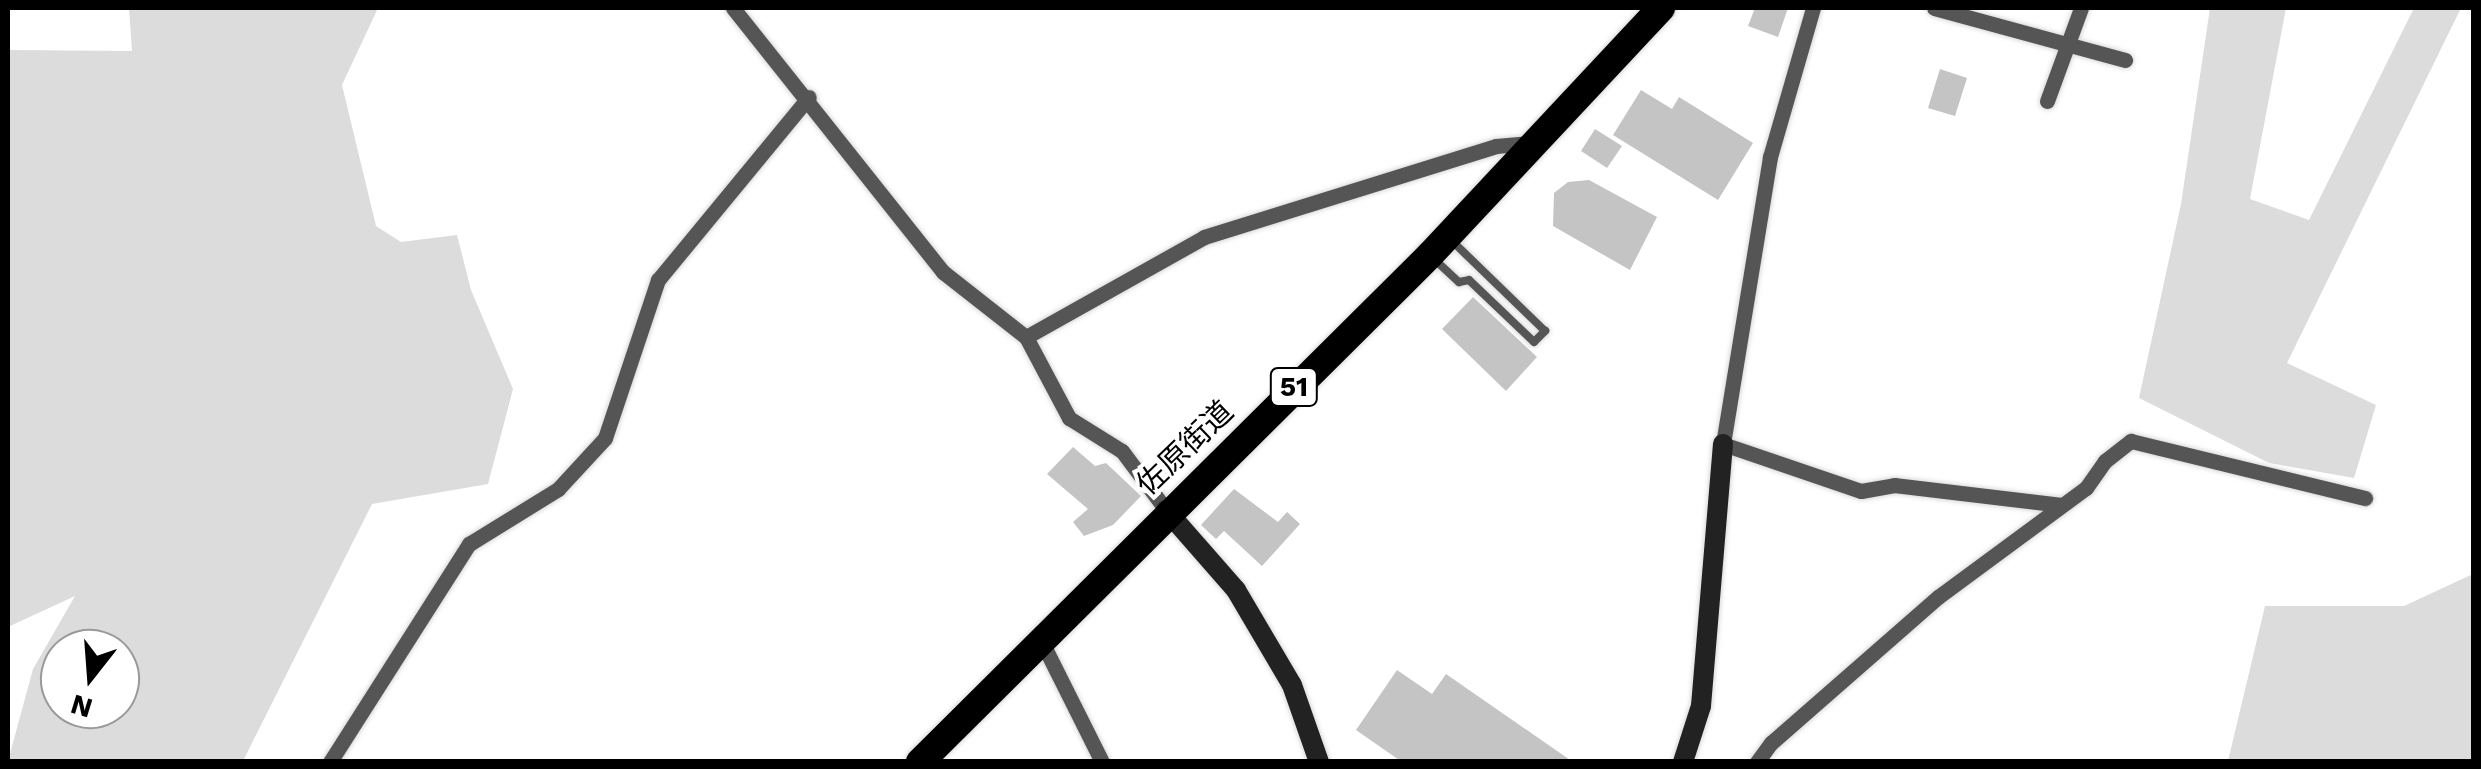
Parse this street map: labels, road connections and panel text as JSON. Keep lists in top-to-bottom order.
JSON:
{
  "streets": {
    "highway": ["51", "佐原街道"]
  },
  "north": "bottom"
}
